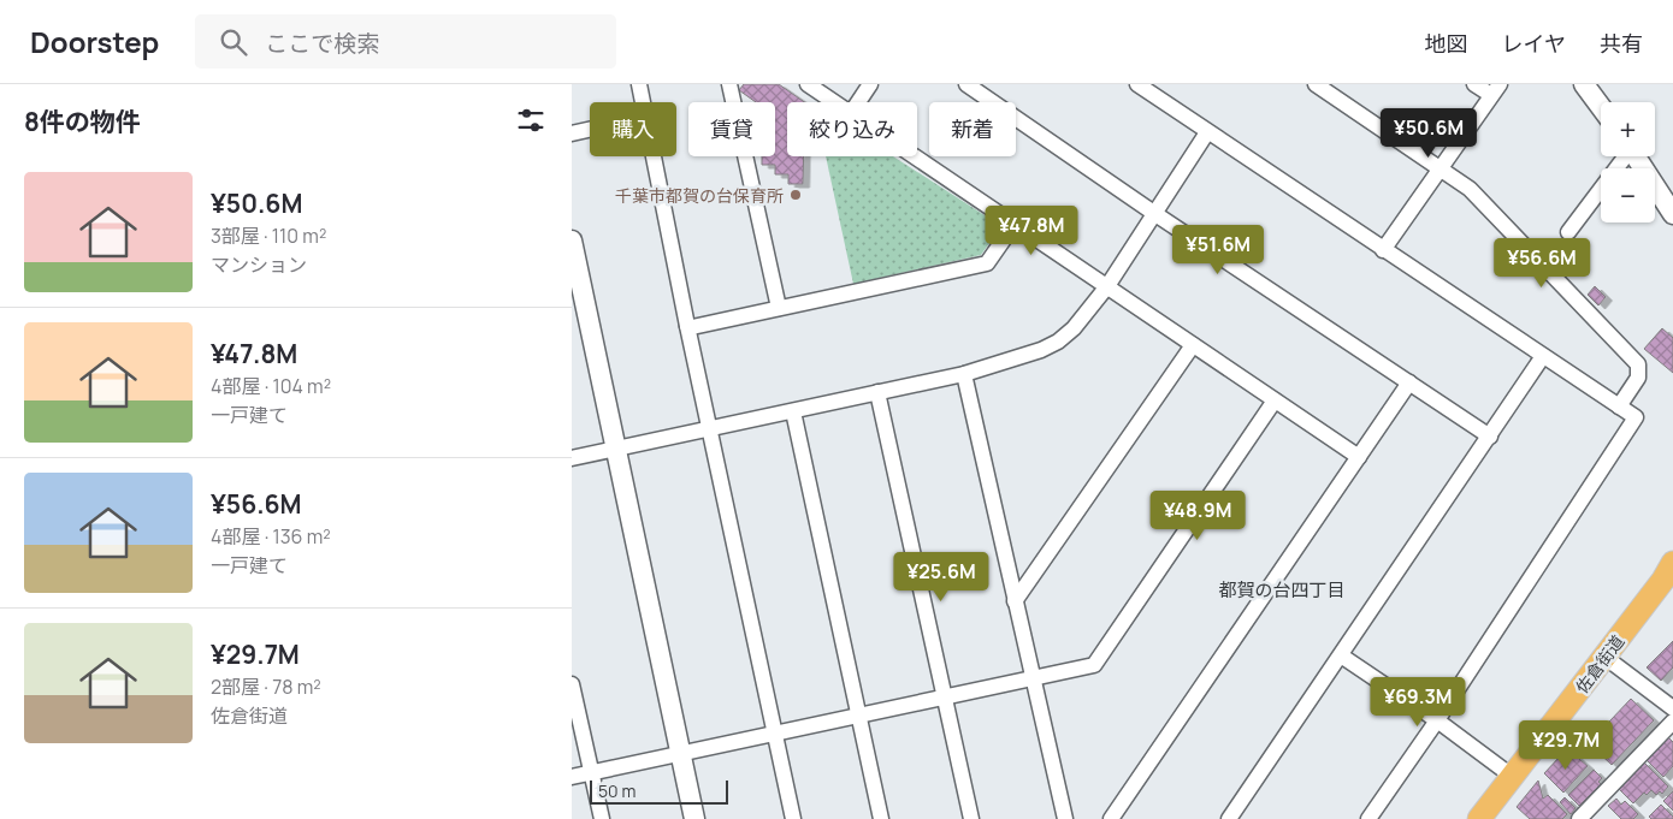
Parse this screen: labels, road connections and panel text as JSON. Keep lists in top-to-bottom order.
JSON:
{
  "streets": {
    "main road": ["佐倉街道"]
  },
  "districts": ["都賀の台四丁目"],
  "places": ["千葉市都賀の台保育所"],
  "scale_bar": "50 m",
  "page": {
    "header": "Doorstep",
    "search": "ここで検索",
    "nav": ["地図", "レイヤ", "共有"],
    "heading": "8件の物件",
    "map_buttons": ["+", "−"],
    "chip": [
      "購入",
      "賃貸",
      "絞り込み",
      "新着"
    ],
    "price": [
      "¥50.6M",
      "¥47.8M",
      "¥51.6M",
      "¥56.6M",
      "¥48.9M",
      "¥25.6M",
      "¥69.3M",
      "¥29.7M"
    ],
    "list": [
      {
        "name": "¥50.6M",
        "note": "3部屋 · 110 m² · マンション"
      },
      {
        "name": "¥47.8M",
        "note": "4部屋 · 104 m² · 一戸建て"
      },
      {
        "name": "¥56.6M",
        "note": "4部屋 · 136 m² · 一戸建て"
      },
      {
        "name": "¥29.7M",
        "note": "2部屋 · 78 m² · 佐倉街道"
      }
    ],
    "scale": "50 m"
  }
}
